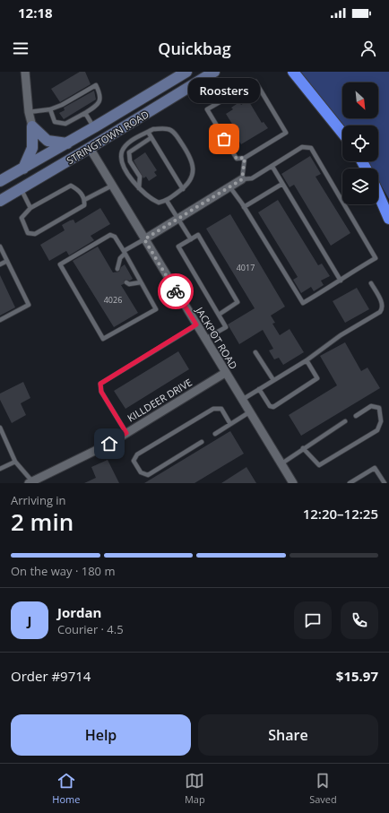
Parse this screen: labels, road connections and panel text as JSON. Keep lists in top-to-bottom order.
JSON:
{
  "streets": {
    "main road": ["STRINGTOWN ROAD"],
    "street": ["JACKPOT ROAD", "KILLDEER DRIVE"]
  },
  "crossings": [
    ["STRINGTOWN ROAD", "JACKPOT ROAD"],
    ["JACKPOT ROAD", "KILLDEER DRIVE"]
  ],
  "places": ["Roosters"],
  "house_numbers": ["4017", "4026"],
  "north": "bottom right",
  "page": {
    "status": "12:18",
    "header": "Quickbag",
    "bubble": "Roosters",
    "heading": ["2 min", "Arriving in", "12:20–12:25"],
    "panel": [
      "Jordan",
      "Courier · 4.5",
      "Order #9714",
      "$15.97"
    ],
    "bar": "On the way · 180 m",
    "round": "J",
    "buttons": ["Help", "Share"],
    "tabs": ["Home", "Map", "Saved"]
  }
}
